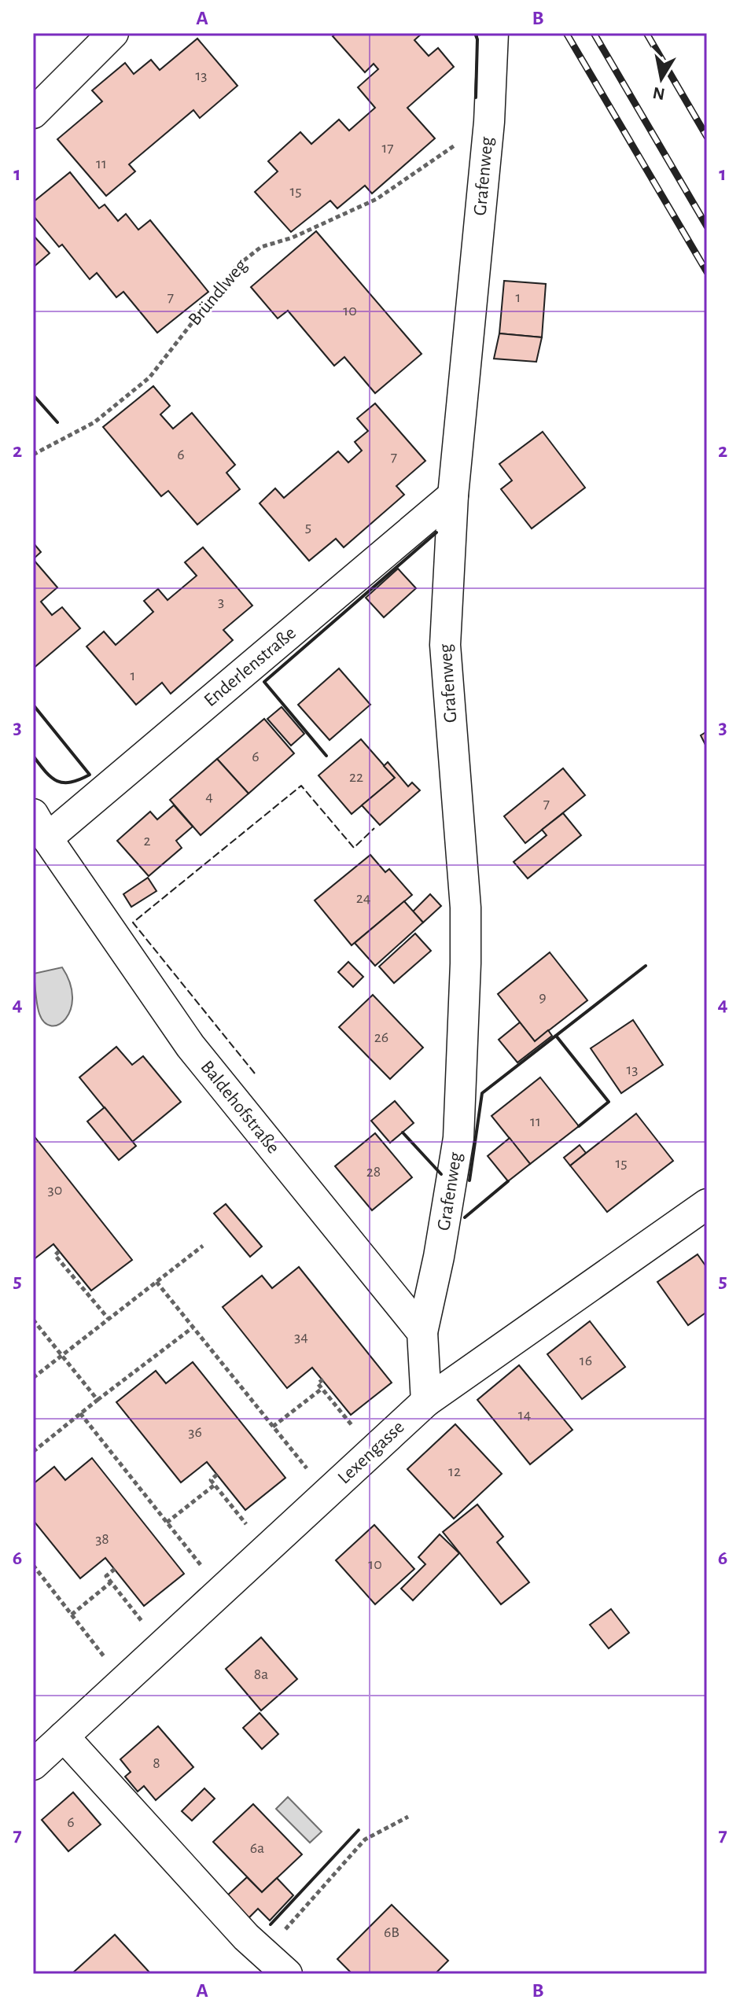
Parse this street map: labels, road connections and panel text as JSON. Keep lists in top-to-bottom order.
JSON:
{
  "streets": {
    "street": [
      "Grafenweg",
      "Enderlenstraße",
      "Baldehofstraße",
      "Lexengasse"
    ],
    "path": ["Bründlweg"]
  },
  "crossings": [
    ["Grafenweg", "Bründlweg"],
    ["Grafenweg", "Enderlenstraße"],
    ["Grafenweg", "Baldehofstraße"],
    ["Enderlenstraße", "Baldehofstraße"]
  ],
  "house_numbers": [
    "13",
    "17",
    "11",
    "15",
    "7",
    "1",
    "10",
    "6",
    "7",
    "5",
    "3",
    "1",
    "6",
    "22",
    "4",
    "7",
    "2",
    "24",
    "9",
    "26",
    "13",
    "11",
    "15",
    "28",
    "30",
    "34",
    "16",
    "14",
    "36",
    "12",
    "38",
    "10",
    "8a",
    "8",
    "6",
    "6a",
    "6B"
  ],
  "north": "bottom",
  "grid": {
    "columns": ["A", "B"],
    "rows": [
      "1",
      "2",
      "3",
      "4",
      "5",
      "6",
      "7"
    ]
  }
}
